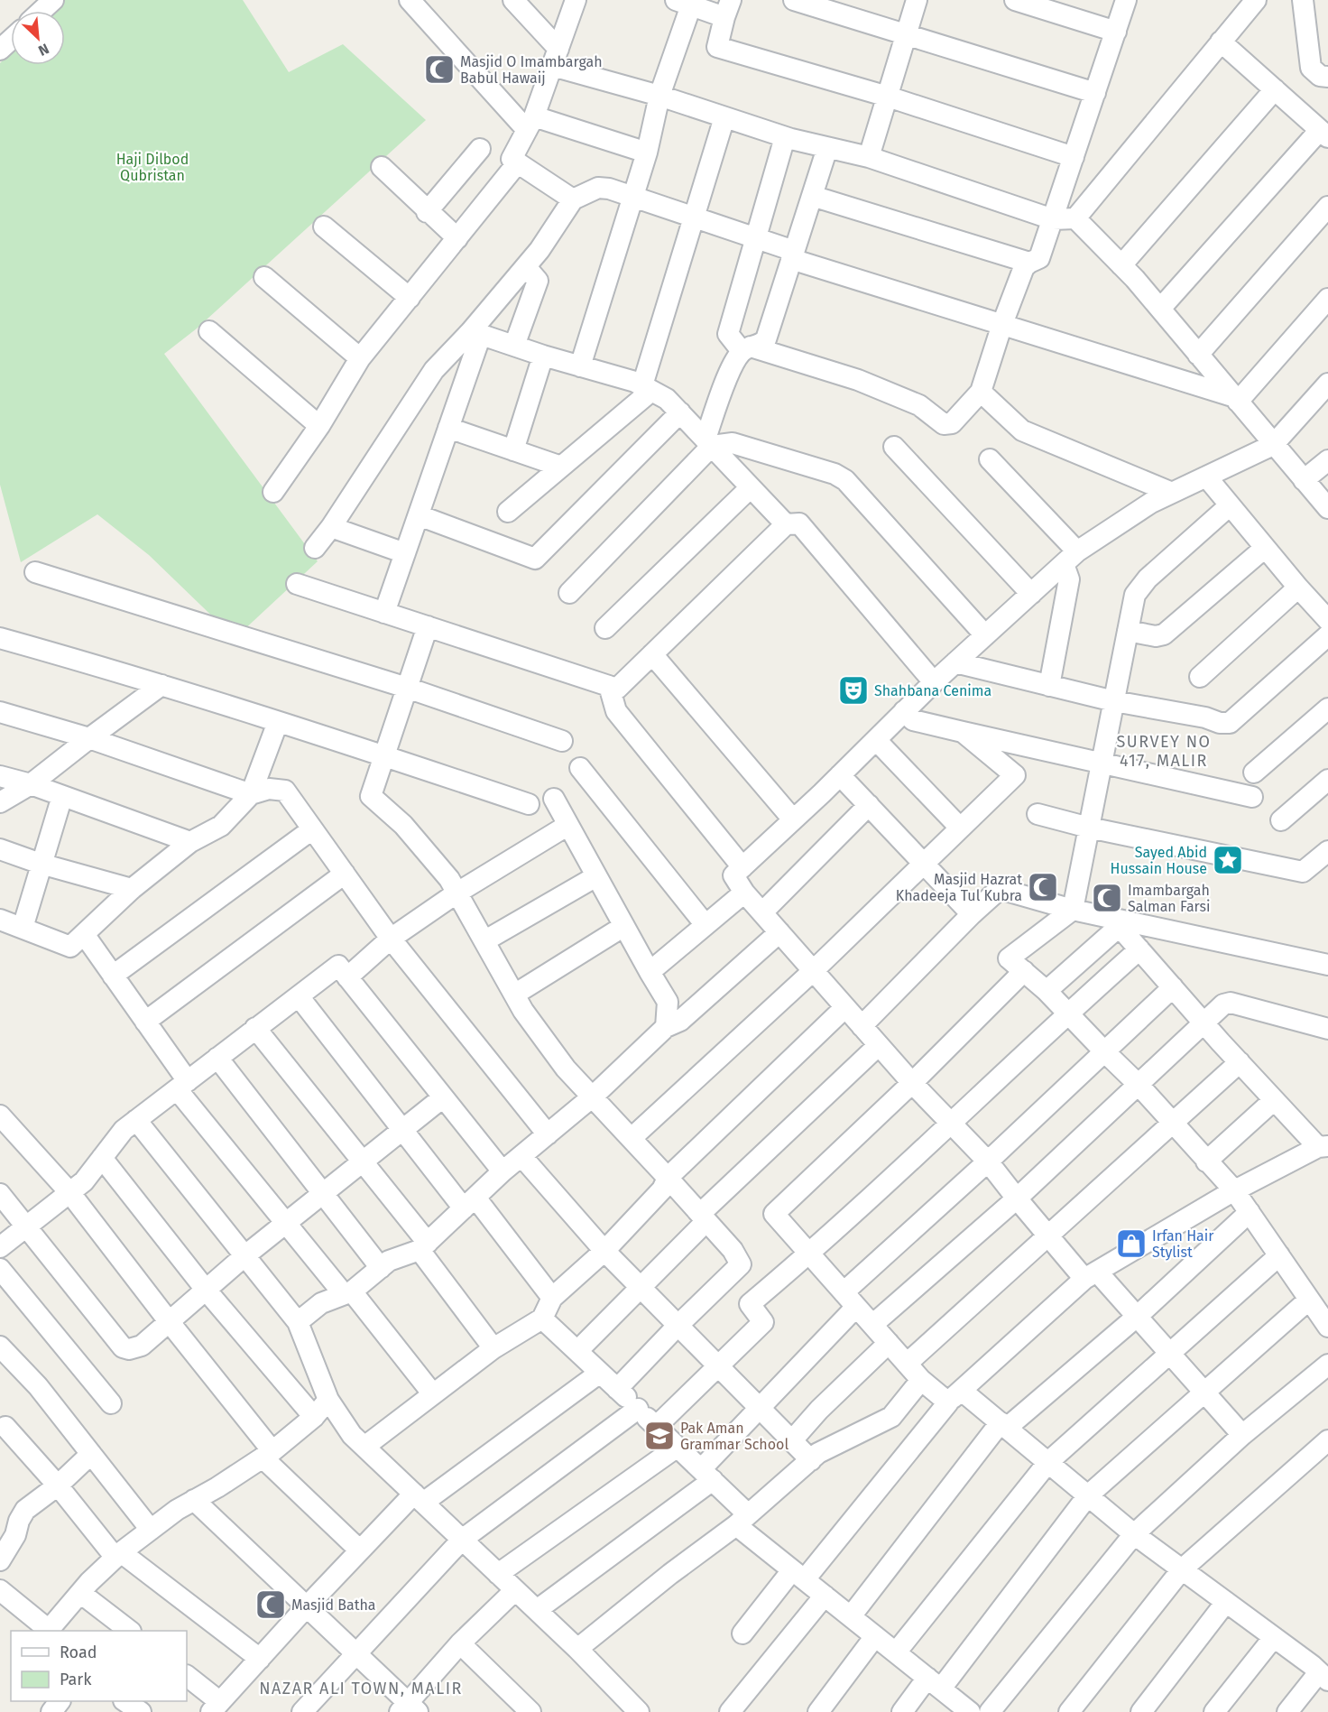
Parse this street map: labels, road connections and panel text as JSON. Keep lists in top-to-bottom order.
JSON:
{
  "districts": ["SURVEY NO 417, MALIR", "NAZAR ALI TOWN, MALIR"],
  "parks": ["Haji Dilbod Qubristan"],
  "places": {
    "mosque": [
      "Masjid O Imambargah Babul Hawaij",
      "Masjid Hazrat Khadeeja Tul Kubra",
      "Imambargah Salman Farsi",
      "Masjid Batha"
    ],
    "theatre": ["Shahbana Cenima"],
    "place": ["Sayed Abid Hussain House"],
    "shop": ["Irfan Hair Stylist"],
    "school or university": ["Pak Aman Grammar School"]
  },
  "legend": ["Road", "Park"],
  "north": "bottom right"
}
